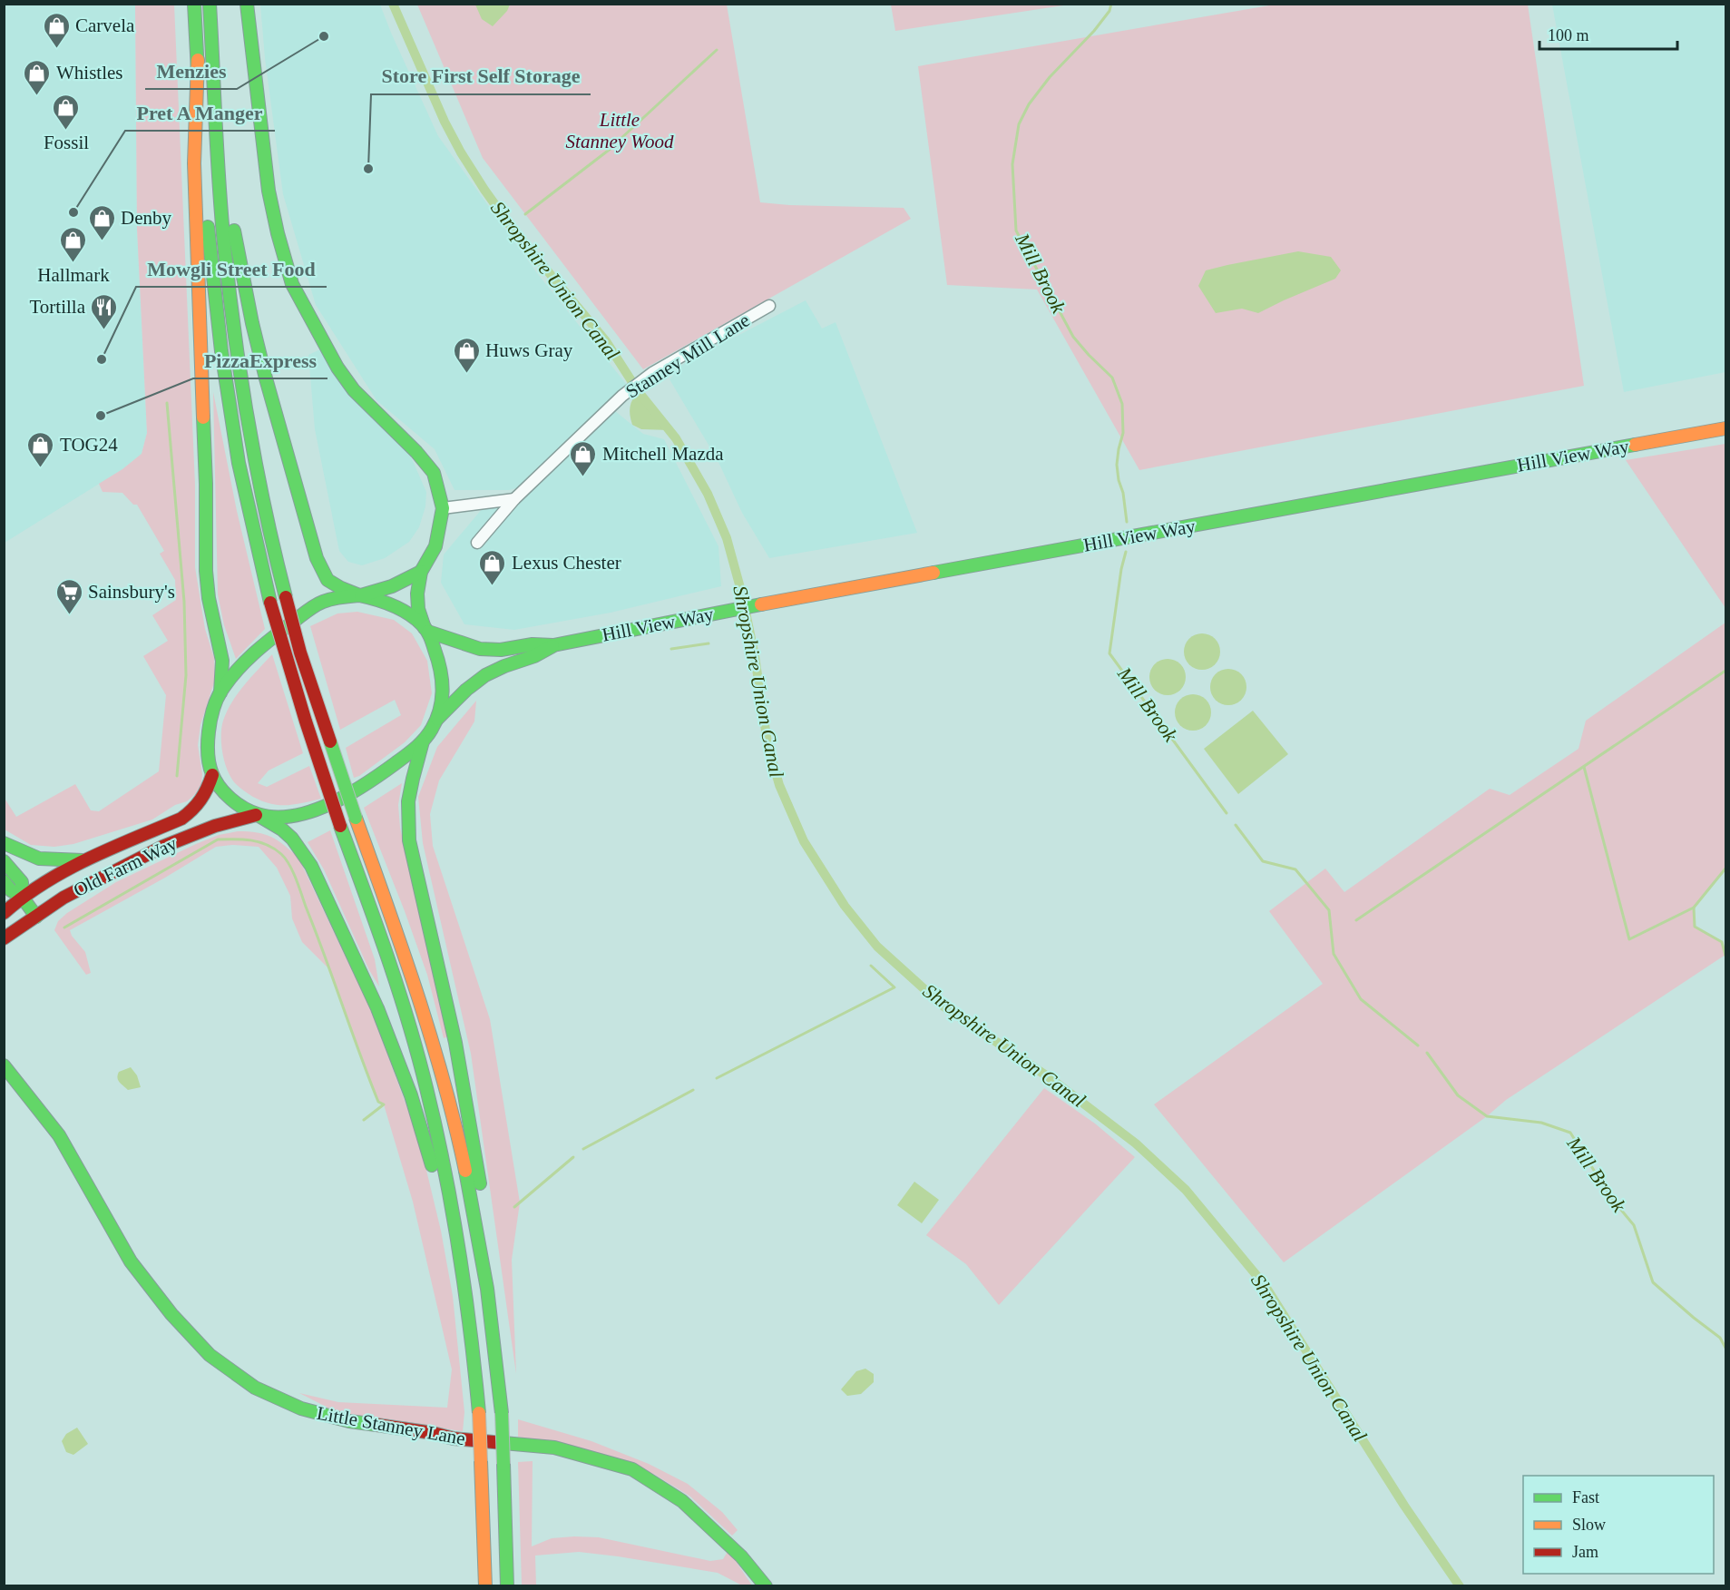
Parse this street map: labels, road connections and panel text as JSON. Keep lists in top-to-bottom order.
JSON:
{
  "streets": {
    "main road": ["Hill View Way", "Old Farm Way", "Little Stanney Lane"],
    "street": ["Stanney Mill Lane"]
  },
  "water": ["Mill Brook", "Shropshire Union Canal"],
  "parks": ["Little Stanney Wood"],
  "places": {
    "other": [
      "Menzies",
      "Store First Self Storage",
      "Pret A Manger",
      "Mowgli Street Food",
      "PizzaExpress"
    ],
    "shop": [
      "Carvela",
      "Whistles",
      "Fossil",
      "Denby",
      "Hallmark",
      "Huws Gray",
      "TOG24",
      "Mitchell Mazda",
      "Lexus Chester"
    ],
    "restaurant": ["Tortilla"],
    "supermarket": ["Sainsbury's"]
  },
  "legend": ["Fast", "Slow", "Jam"],
  "scale_bar": "100 m"
}
